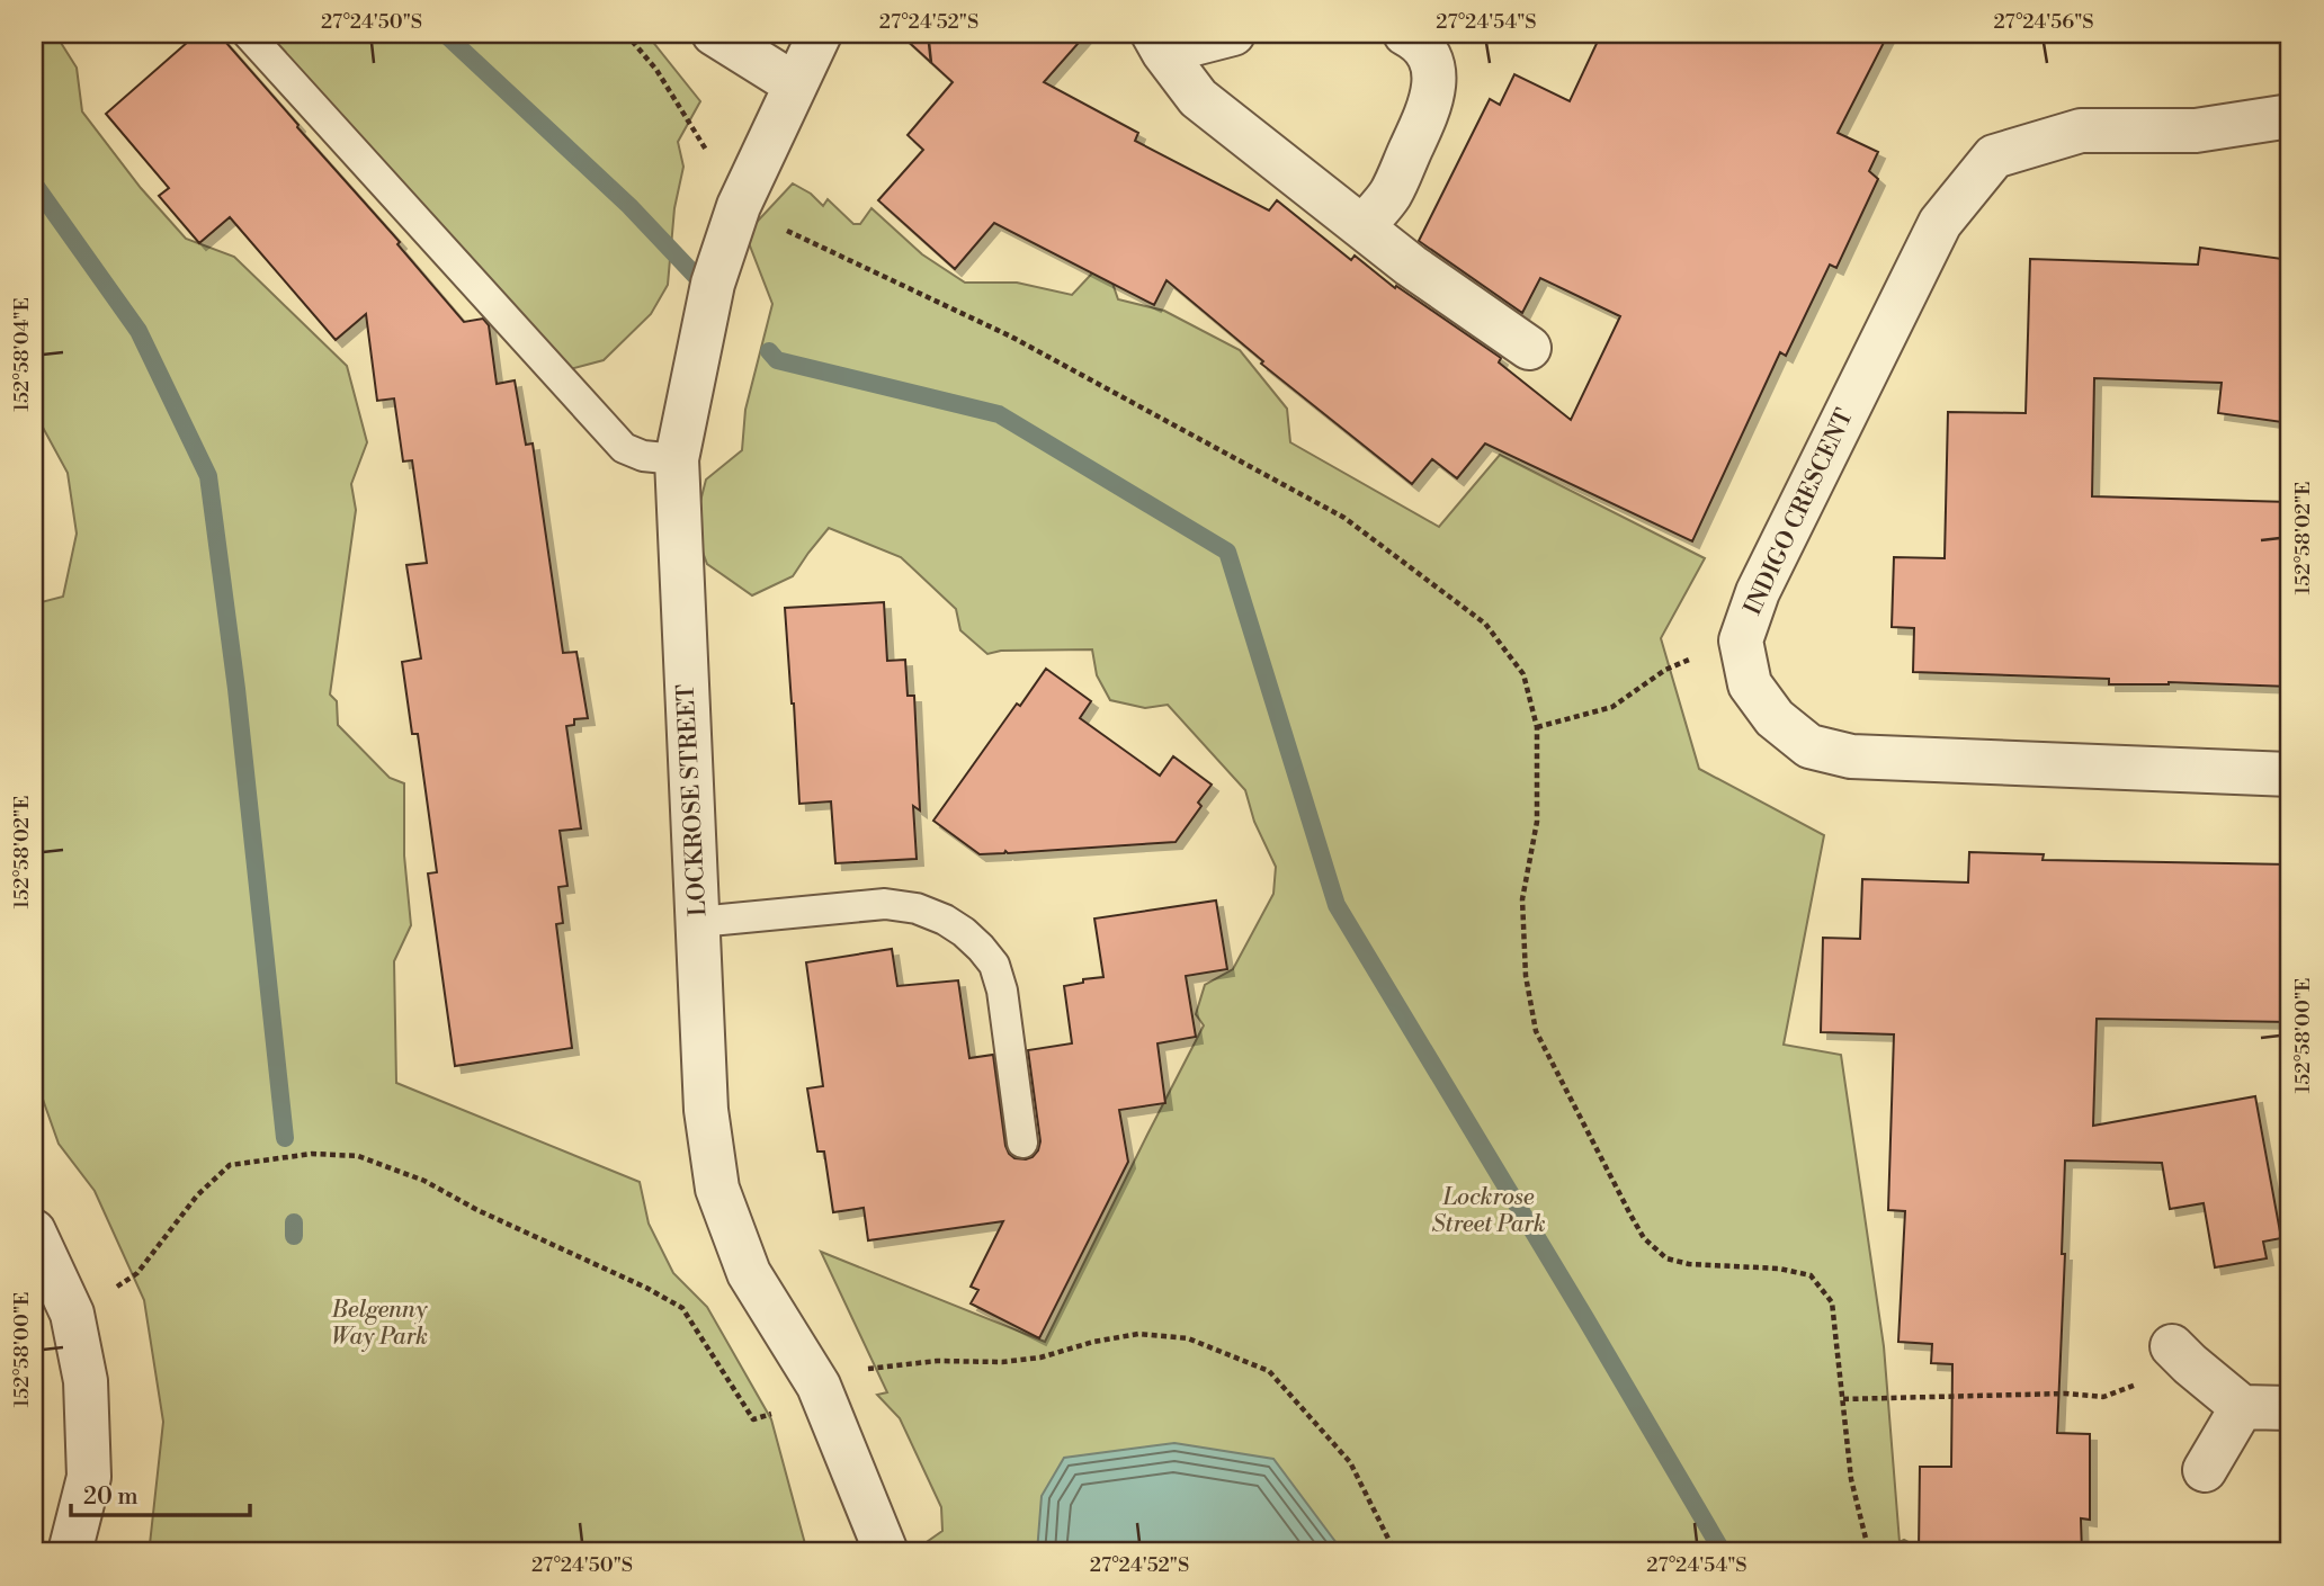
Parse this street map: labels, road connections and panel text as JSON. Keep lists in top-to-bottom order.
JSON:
{
  "streets": {
    "street": ["INDIGO CRESCENT", "LOCKROSE STREET"]
  },
  "parks": ["Lockrose Street Park", "Belgenny Way Park"],
  "scale_bar": "20 m",
  "coordinates": [
    "27°24'50\"S",
    "27°24'52\"S",
    "27°24'54\"S",
    "27°24'56\"S",
    "152°58'04\"E",
    "152°58'02\"E",
    "152°58'00\"E"
  ]
}
